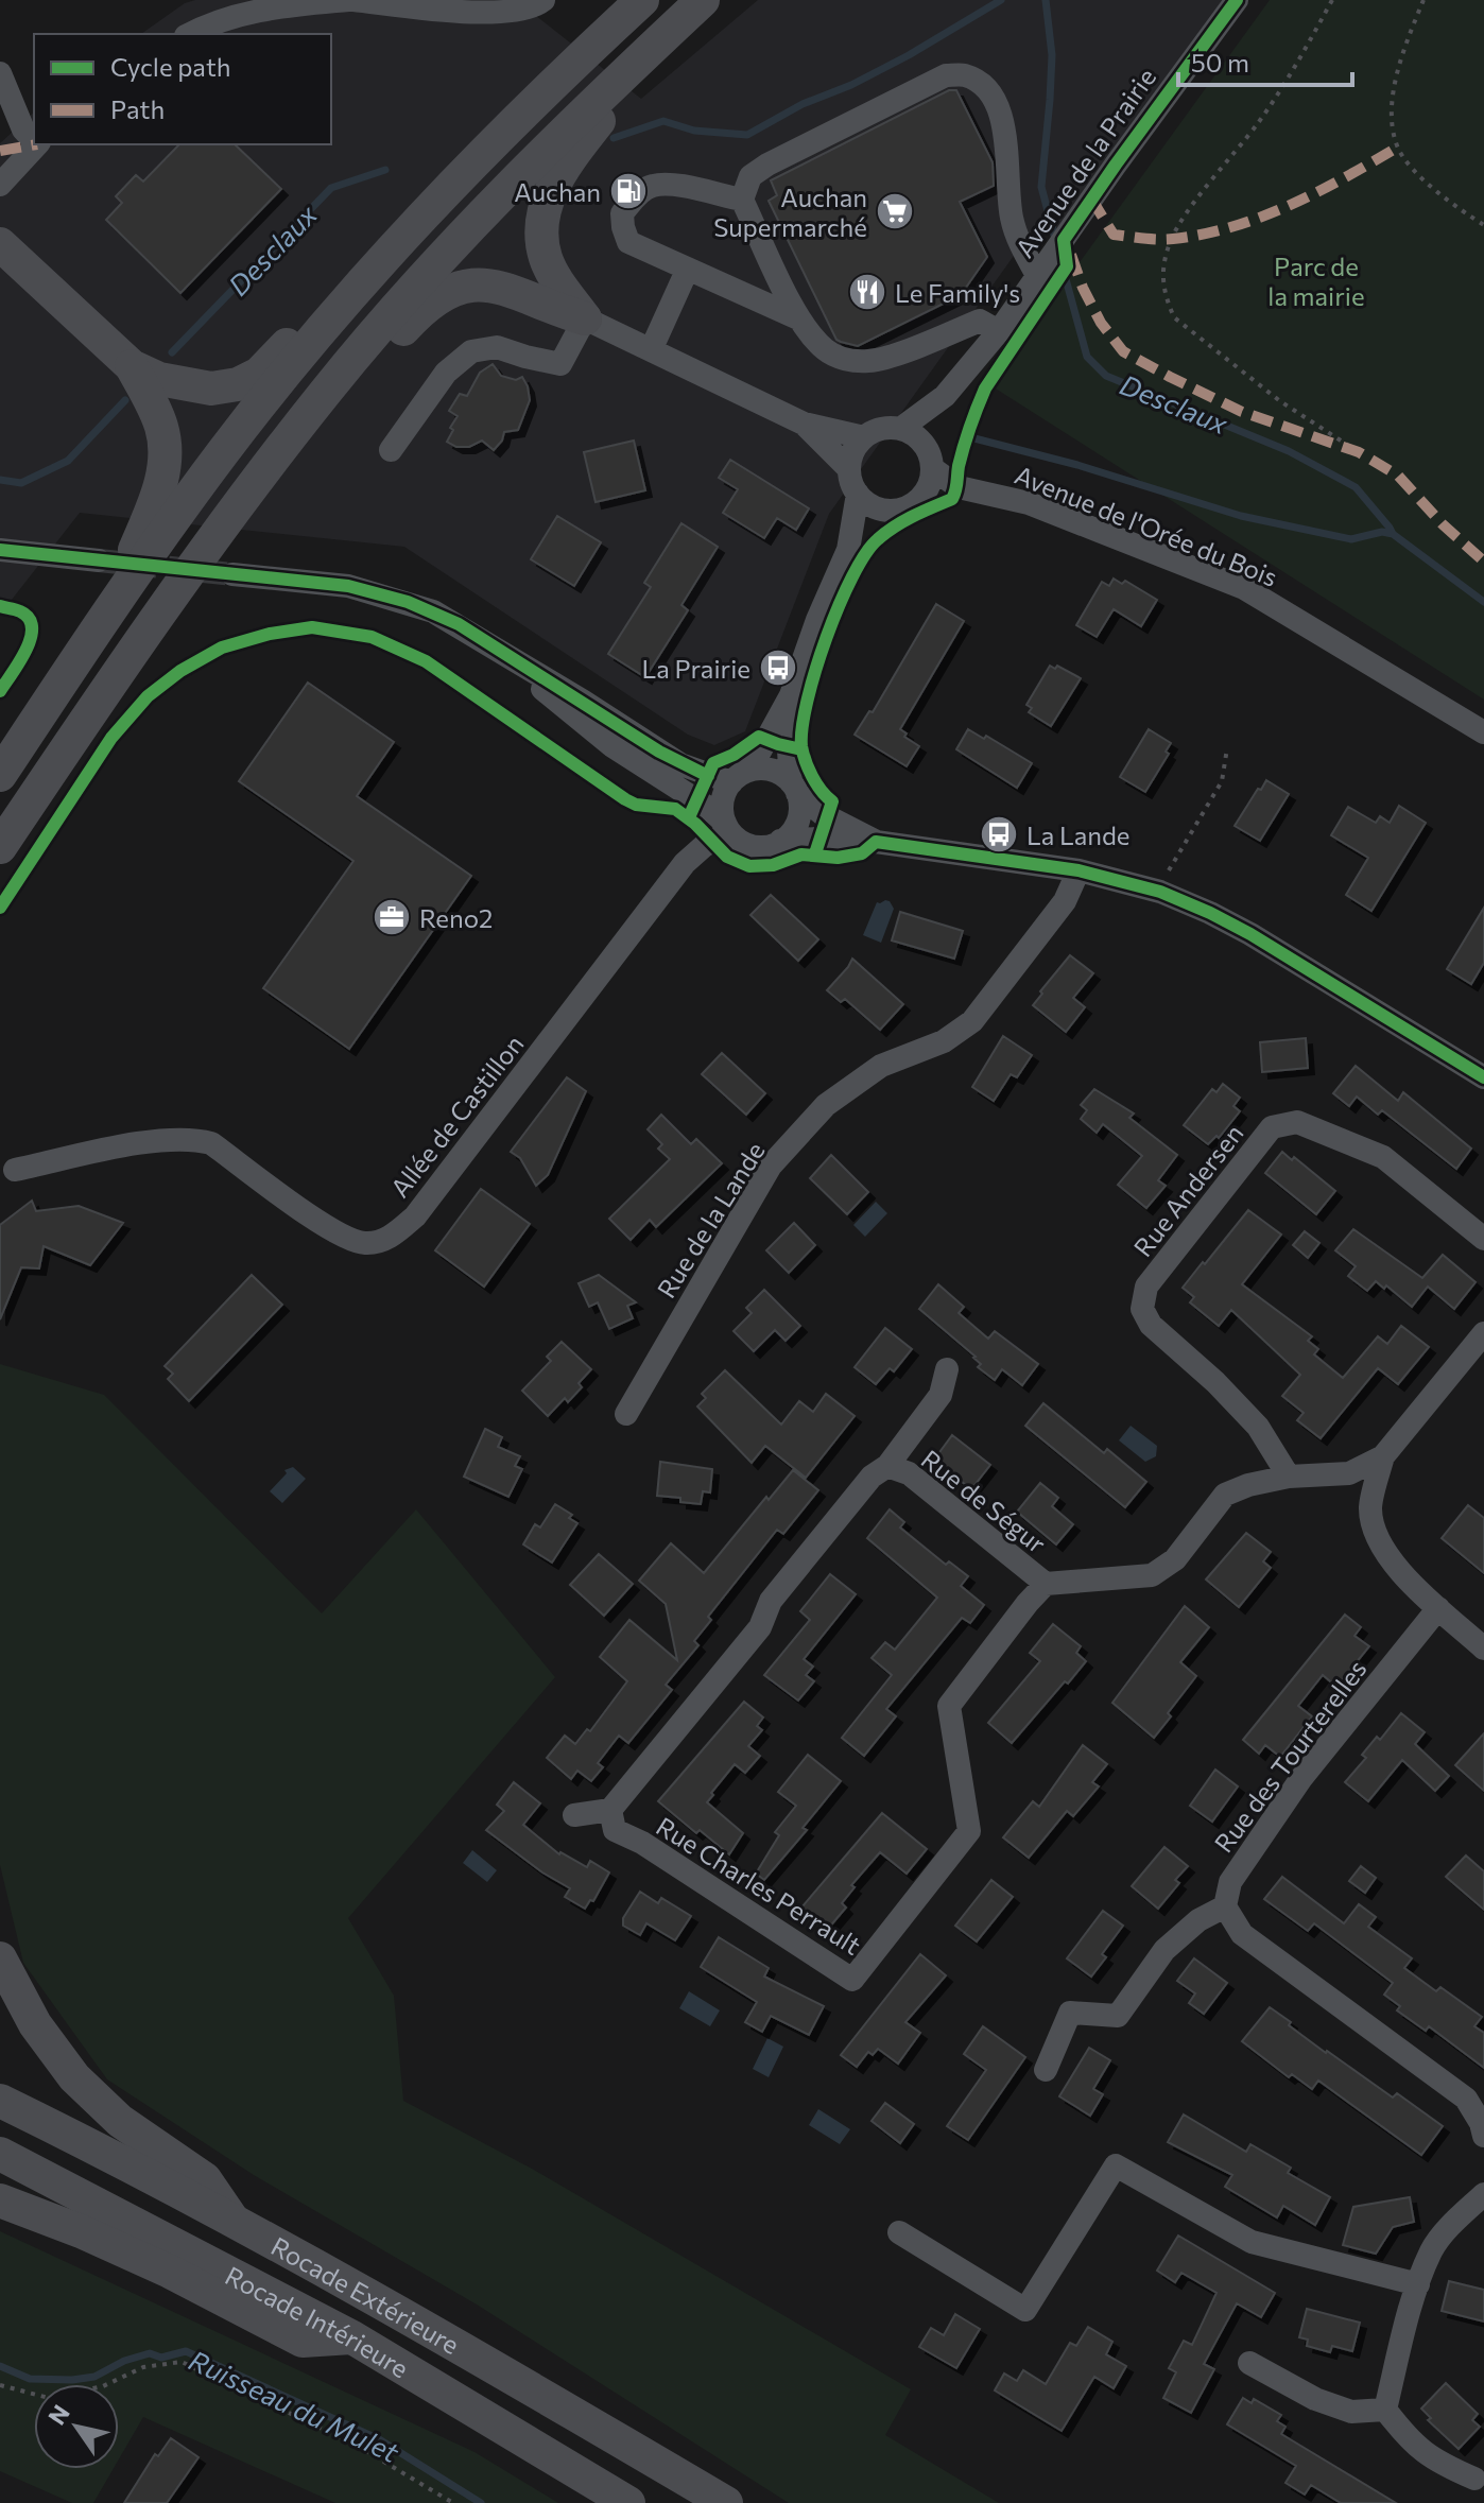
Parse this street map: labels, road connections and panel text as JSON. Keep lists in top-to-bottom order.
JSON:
{
  "streets": {
    "highway": ["Rocade Extérieure", "Rocade Intérieure"],
    "street": [
      "Avenue de la Prairie",
      "Avenue de l'Orée du Bois",
      "Allée de Castillon",
      "Rue Andersen",
      "Rue de la Lande",
      "Rue de Ségur",
      "Rue des Tourterelles",
      "Rue Charles Perrault"
    ]
  },
  "crossings": [
    ["Rue de Ségur", "Rue Charles Perrault"]
  ],
  "water": ["Desclaux", "Ruisseau du Mulet"],
  "parks": ["Parc de la mairie"],
  "places": {
    "fuel station": ["Auchan"],
    "supermarket": ["Auchan Supermarché"],
    "restaurant": ["Le Family's"],
    "bus stop": ["La Prairie", "La Lande"],
    "office": ["Reno2"]
  },
  "legend": ["Cycle path", "Path"],
  "scale_bar": "50 m",
  "north": "top left"
}
